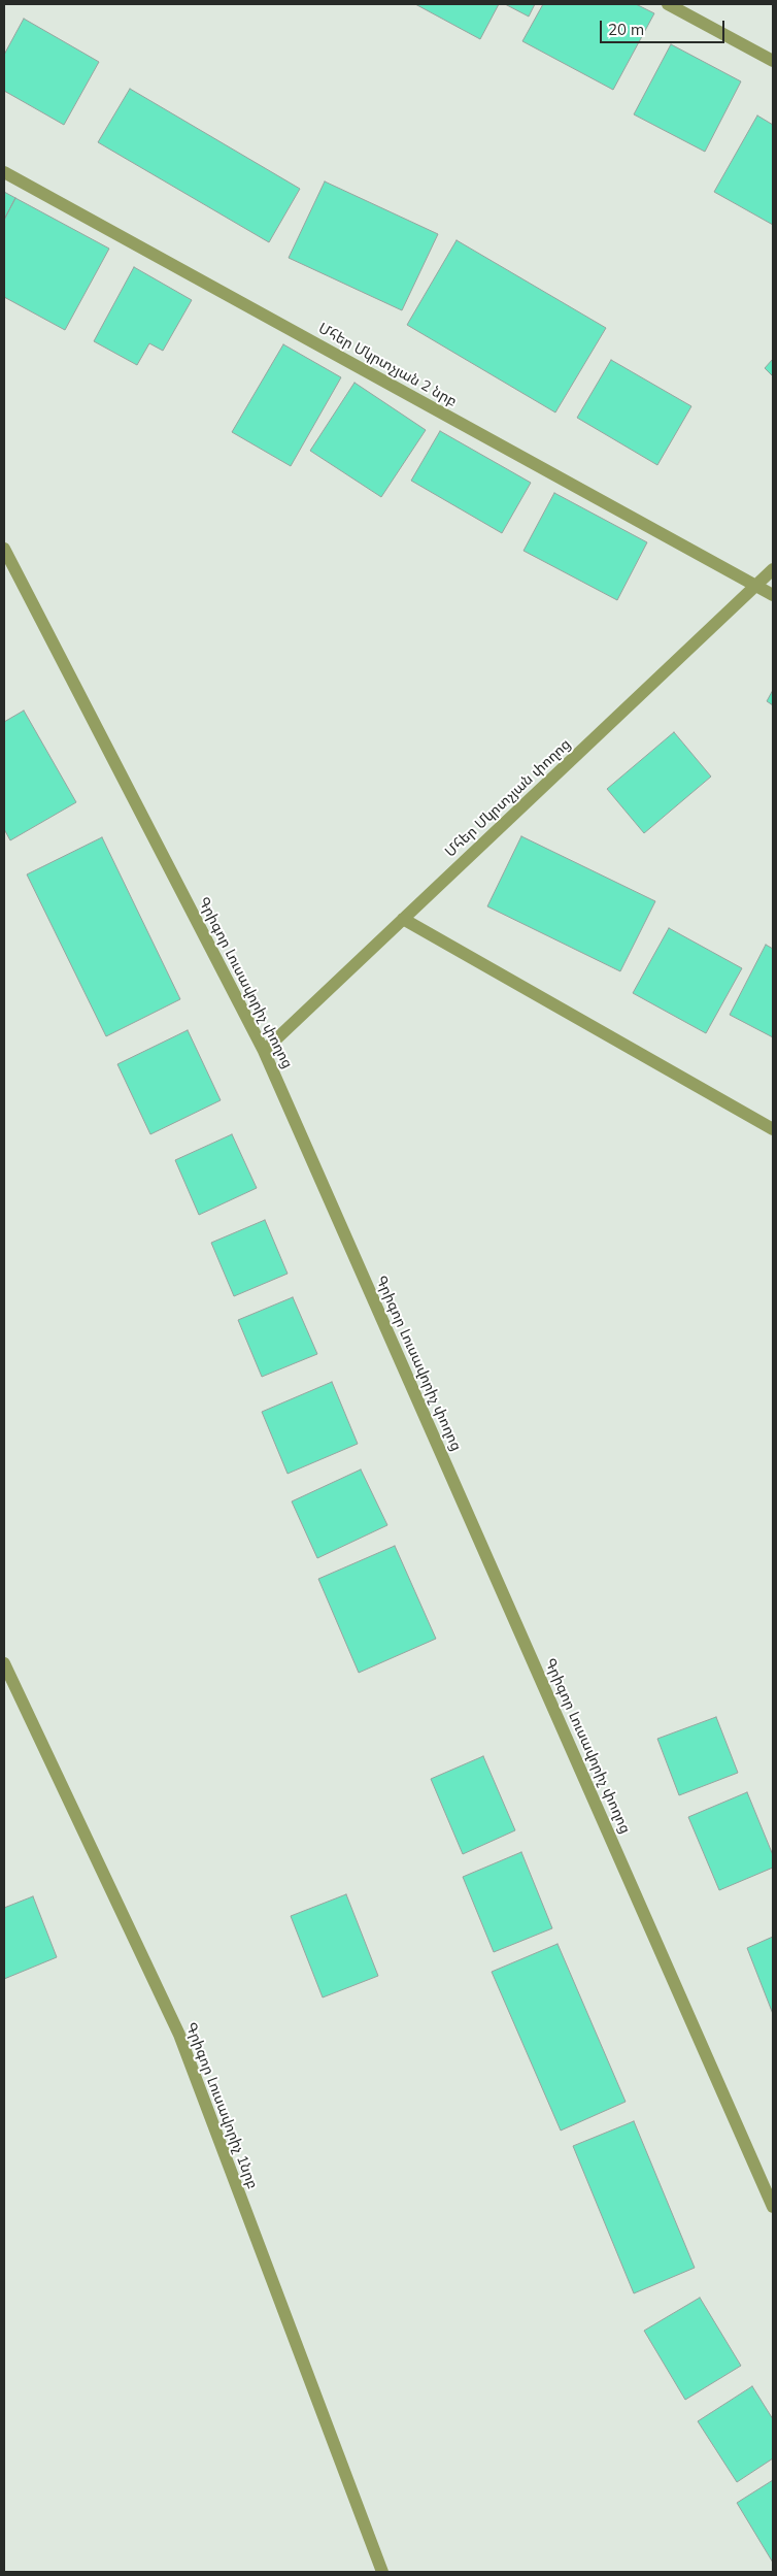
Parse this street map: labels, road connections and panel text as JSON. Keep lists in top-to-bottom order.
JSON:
{
  "streets": {
    "street": [
      "Մհեր Մկրտչյան 2 նրբ",
      "Մհեր Մկրտչյան փողոց",
      "Գրիգոր Լուսավորիչ փողոց",
      "Գրիգոր Լուսավորիչ 1նրբ"
    ]
  },
  "crossings": [
    ["Մհեր Մկրտչյան 2 նրբ", "Մհեր Մկրտչյան փողոց"],
    ["Մհեր Մկրտչյան փողոց", "Գրիգոր Լուսավորիչ փողոց"]
  ],
  "scale_bar": "20 m"
}
